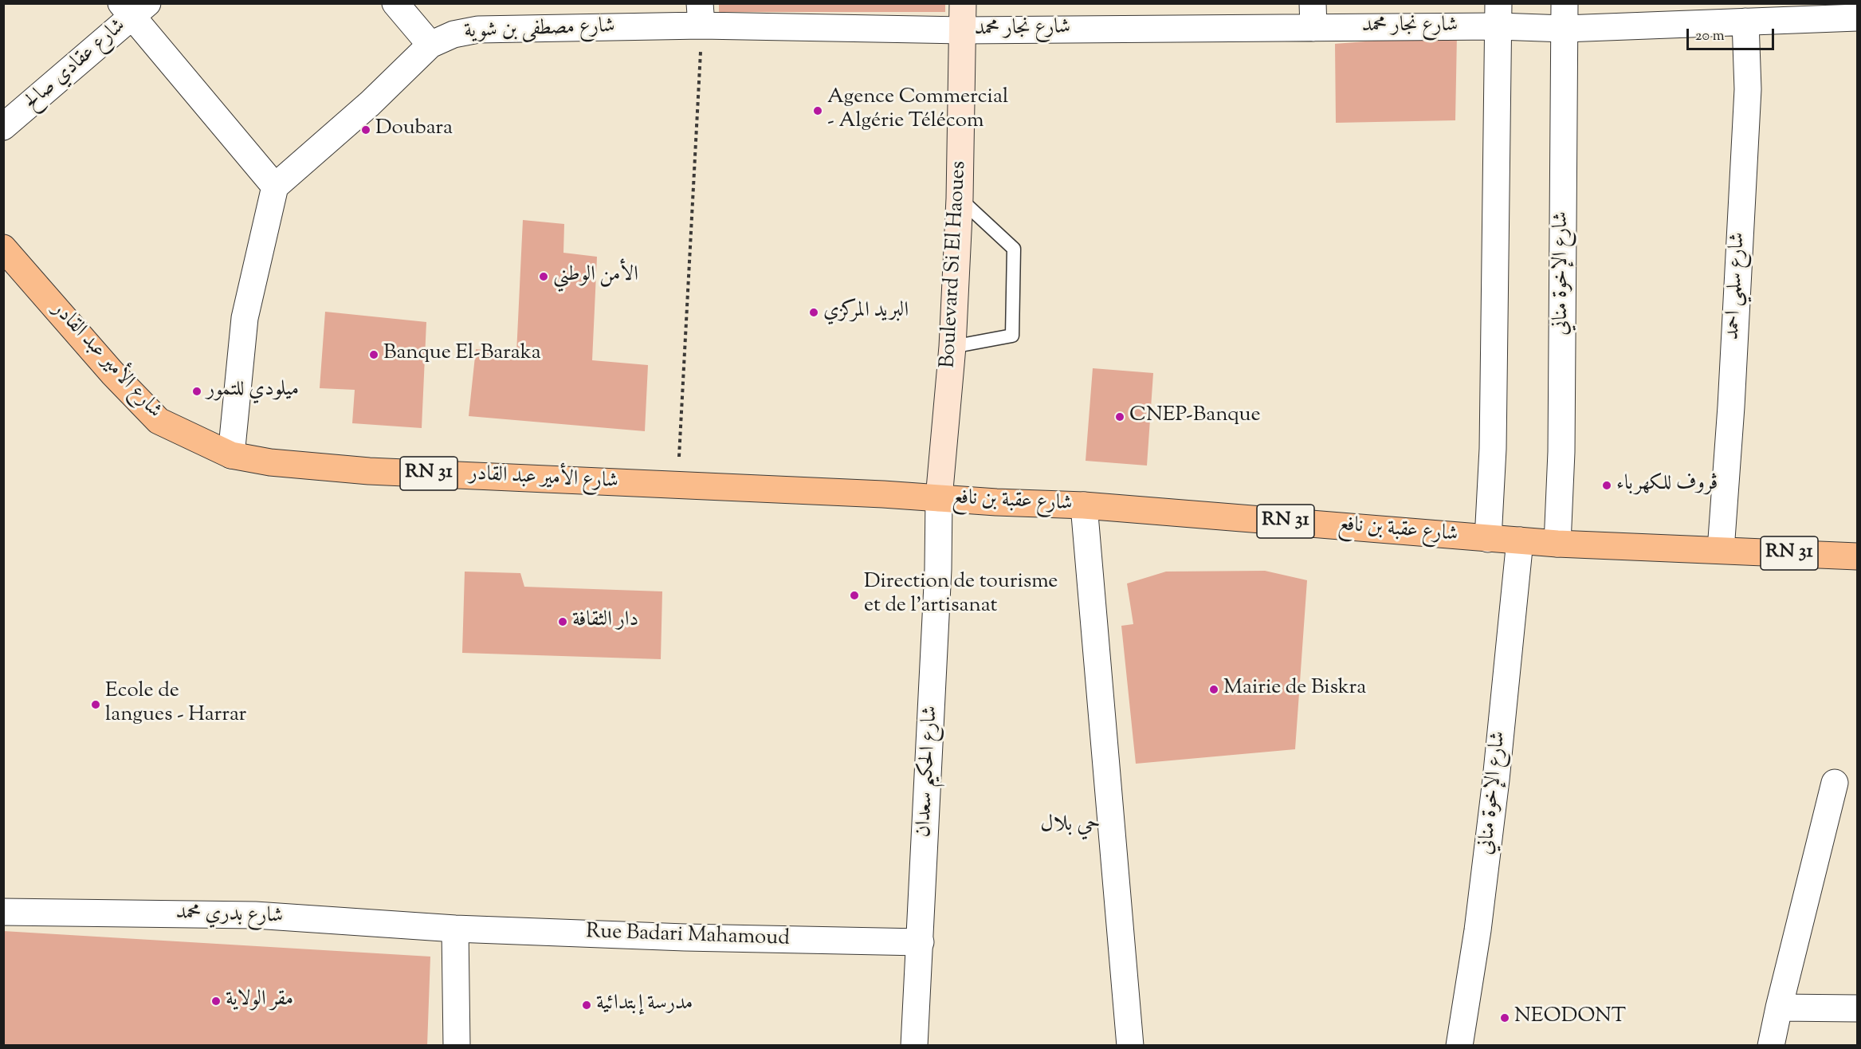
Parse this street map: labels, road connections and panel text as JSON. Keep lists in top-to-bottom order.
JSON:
{
  "streets": {
    "main road": [
      "Boulevard Si El Haoues",
      "شارع الأمير عبد القادر",
      "RN 31",
      "شارع عقبة بن نافع"
    ],
    "street": [
      "شارع نجار محمد",
      "شارع مصطفى بن شوية",
      "شارع عقادي صالح",
      "شارع الإخوة مناني",
      "شارع سلمي احمد",
      "شارع الحكيم سعدان",
      "شارع بدري محمد",
      "Rue Badari Mahamoud"
    ]
  },
  "crossings": [
    ["شارع نجار محمد", "شارع مصطفى بن شوية"],
    ["شارع نجار محمد", "Boulevard Si El Haoues"],
    ["شارع نجار محمد", "شارع الإخوة مناني"],
    ["شارع نجار محمد", "شارع سلمي احمد"],
    ["شارع مصطفى بن شوية", "Boulevard Si El Haoues"],
    ["Boulevard Si El Haoues", "شارع الأمير عبد القادر"],
    ["Boulevard Si El Haoues", "شارع عقبة بن نافع"],
    ["Boulevard Si El Haoues", "شارع الحكيم سعدان"],
    ["شارع الإخوة مناني", "شارع عقبة بن نافع"],
    ["شارع سلمي احمد", "شارع عقبة بن نافع"],
    ["شارع الأمير عبد القادر", "شارع عقبة بن نافع"],
    ["شارع الأمير عبد القادر", "شارع الحكيم سعدان"],
    ["شارع عقبة بن نافع", "شارع الحكيم سعدان"],
    ["شارع الحكيم سعدان", "Rue Badari Mahamoud"],
    ["شارع بدري محمد", "Rue Badari Mahamoud"]
  ],
  "districts": ["حي بلال"],
  "places": [
    "Agence Commercial - Algérie Télécom",
    "Doubara",
    "الأمن الوطني",
    "البريد المركزي",
    "Banque El-Baraka",
    "ميلودي للتمور",
    "CNEP-Banque",
    "ڤروف للكهرباء",
    "Direction de tourisme et de l'artisanat",
    "دار الثقافة",
    "Mairie de Biskra",
    "Ecole de langues - Harrar",
    "مقر الولاية",
    "مدرسة إبتدائية",
    "NEODONT"
  ],
  "scale_bar": "20 m"
}
